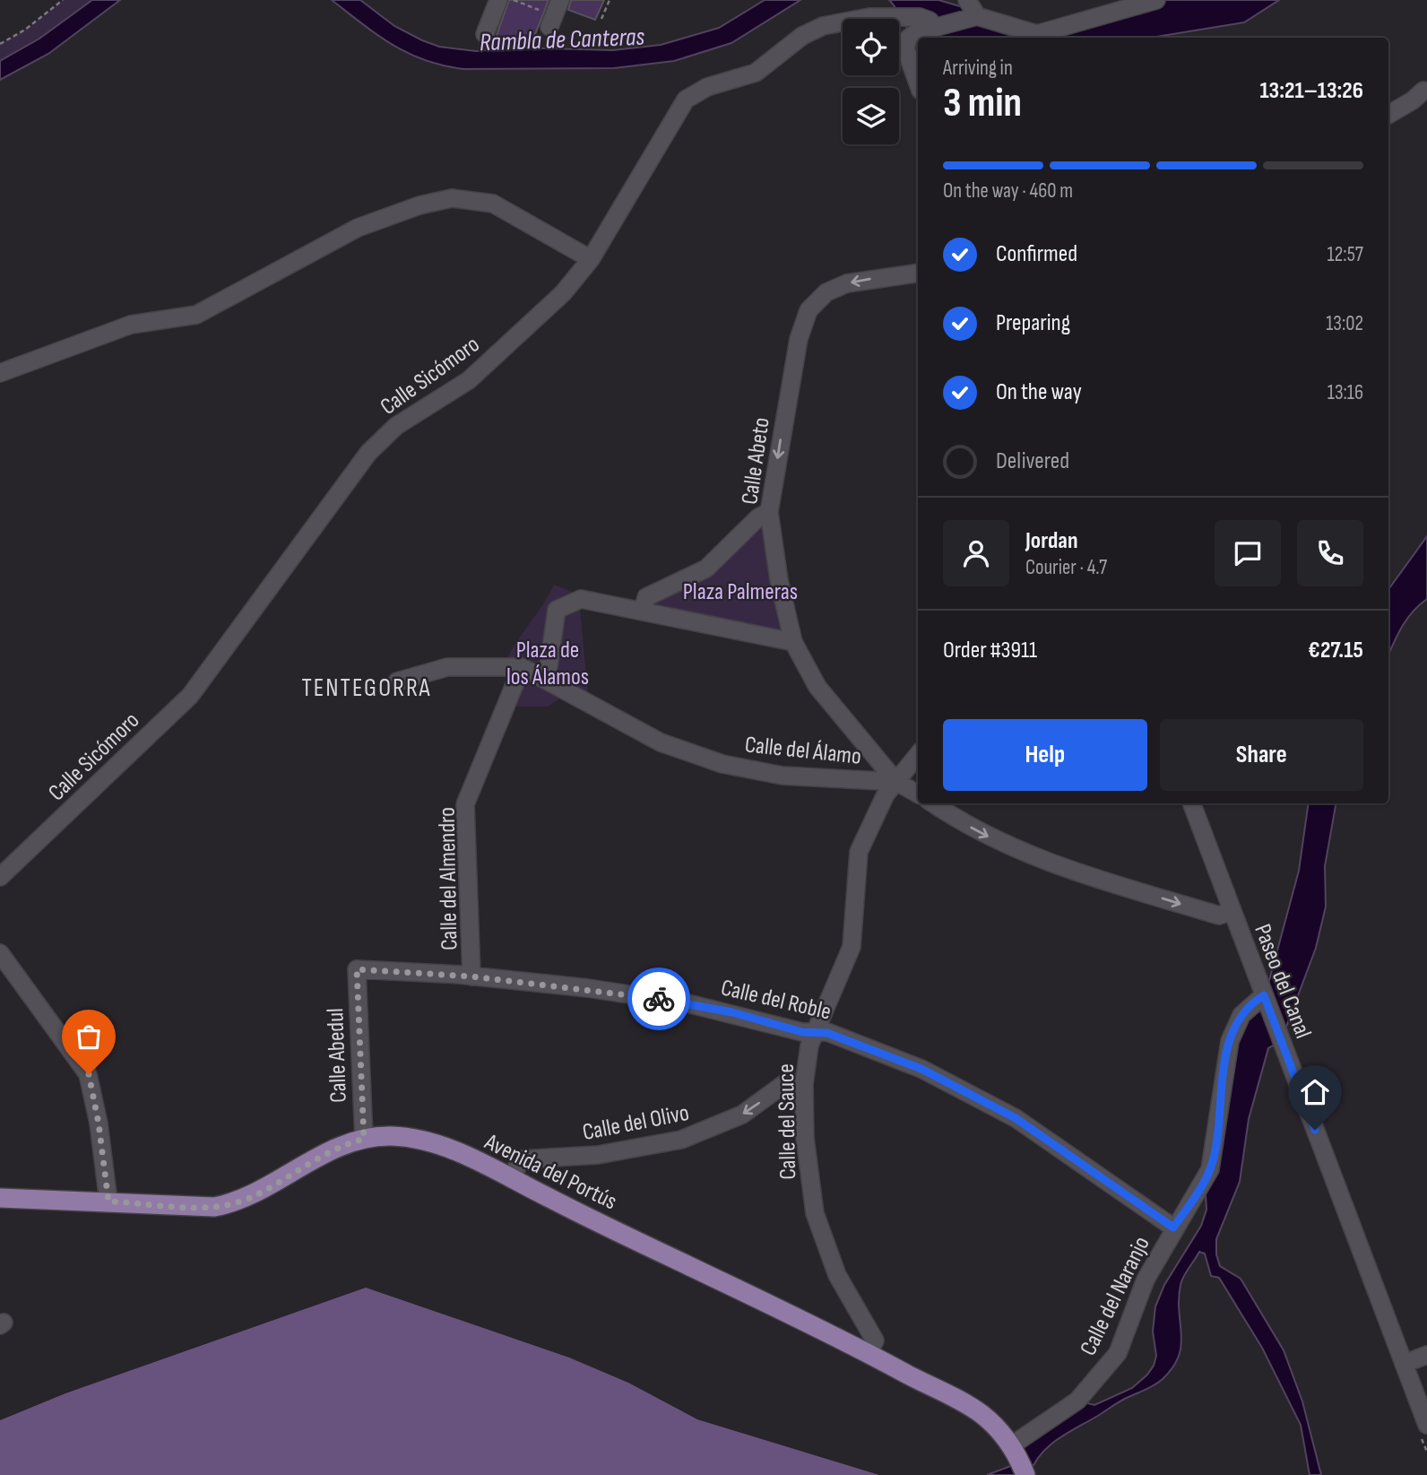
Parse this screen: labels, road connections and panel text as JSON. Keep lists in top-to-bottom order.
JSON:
{
  "streets": {
    "main road": ["Avenida del Portús"],
    "street": [
      "Calle Sicómoro",
      "Calle Abeto",
      "Calle del Álamo",
      "Calle del Almendro",
      "Paseo del Canal",
      "Calle del Roble",
      "Calle Abedul",
      "Calle del Olivo",
      "Calle del Sauce",
      "Calle del Naranjo"
    ]
  },
  "crossings": [
    ["Calle Abeto", "Calle del Álamo"],
    ["Calle Abeto", "Calle del Sauce"],
    ["Calle del Álamo", "Calle del Sauce"],
    ["Calle del Almendro", "Calle del Roble"],
    ["Paseo del Canal", "Calle del Naranjo"],
    ["Calle del Roble", "Calle Abedul"],
    ["Calle del Roble", "Calle del Sauce"],
    ["Calle del Roble", "Calle del Naranjo"],
    ["Calle Abedul", "Avenida del Portús"],
    ["Calle del Olivo", "Calle del Sauce"],
    ["Calle del Olivo", "Avenida del Portús"],
    ["Calle del Sauce", "Avenida del Portús"],
    ["Avenida del Portús", "Calle del Naranjo"]
  ],
  "one_way": ["Calle Abeto", "Calle del Olivo"],
  "districts": ["TENTEGORRA"],
  "water": ["Rambla de Canteras"],
  "parks": ["Plaza Palmeras", "Plaza de los Álamos"],
  "page": {
    "heading": ["3 min", "Arriving in", "13:21–13:26"],
    "panel": [
      "Jordan",
      "Courier · 4.7",
      "Order #3911",
      "€27.15"
    ],
    "bar": "On the way · 460 m",
    "list": [
      ["Confirmed", "12:57"],
      ["Preparing", "13:02"],
      ["On the way", "13:16"],
      "Delivered"
    ],
    "buttons": ["Help", "Share"]
  }
}
